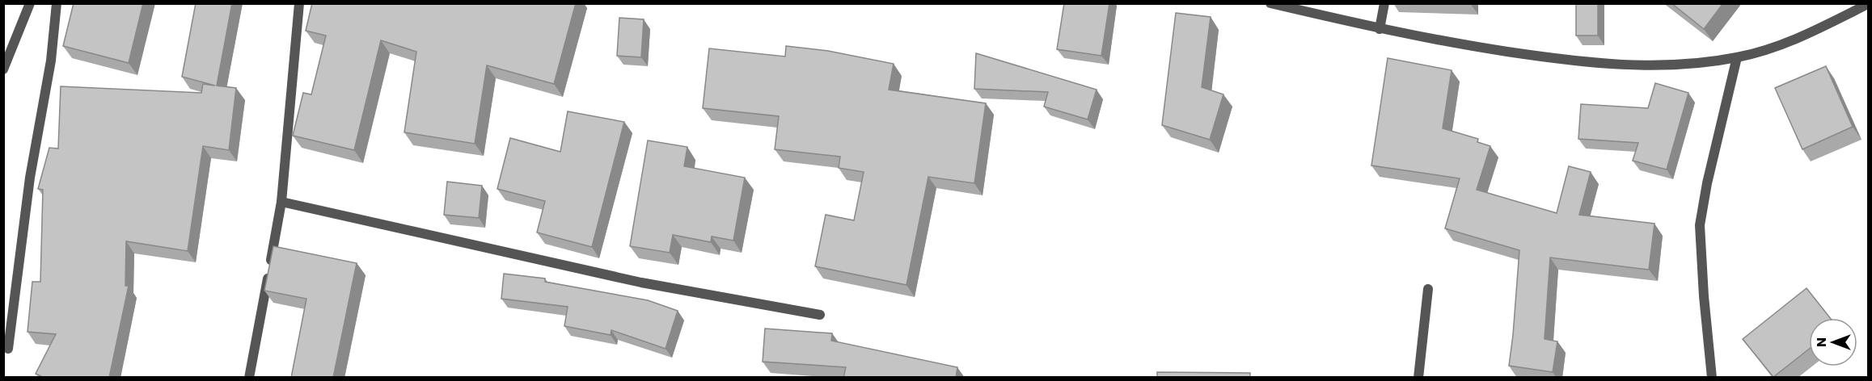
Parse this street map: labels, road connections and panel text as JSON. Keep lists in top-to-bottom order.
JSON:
{
  "north": "left"
}
